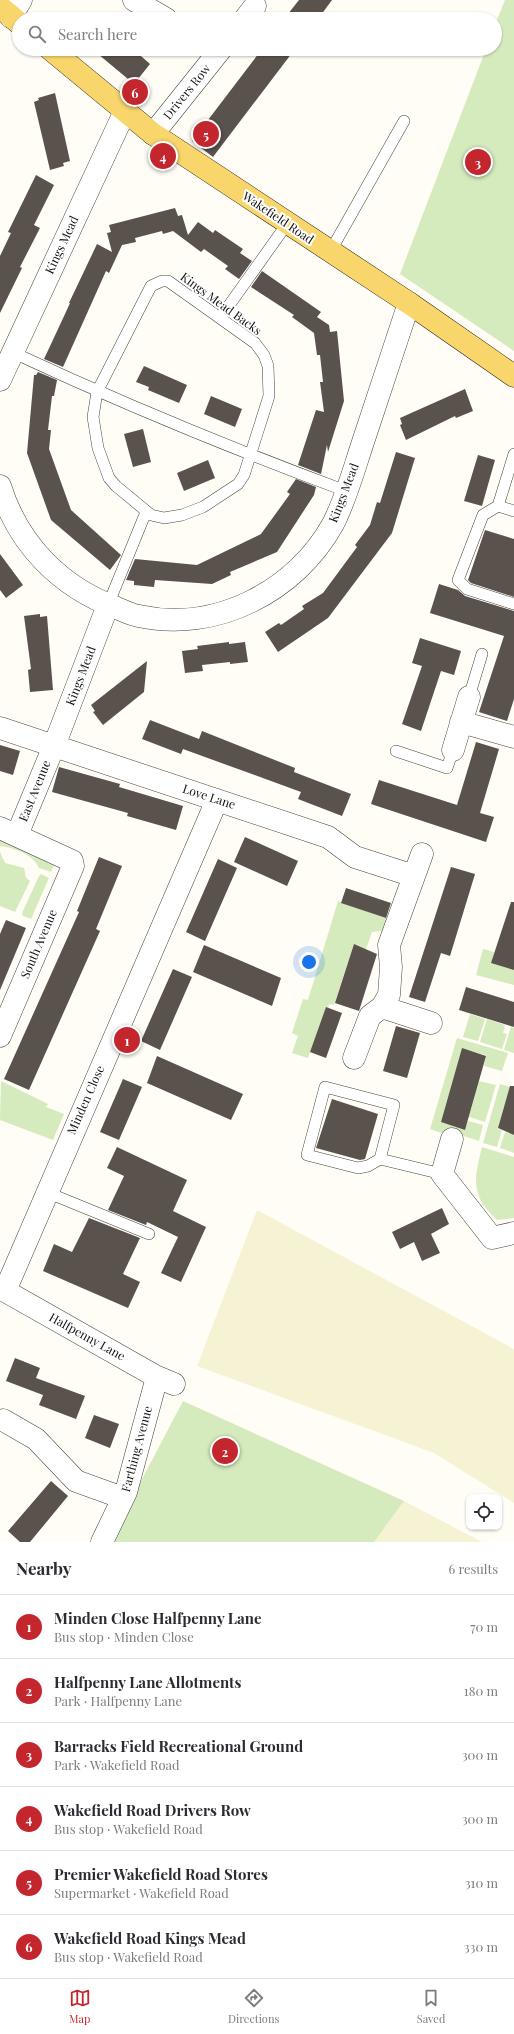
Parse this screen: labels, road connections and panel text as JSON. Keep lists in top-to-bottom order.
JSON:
{
  "streets": {
    "main road": ["Wakefield Road"],
    "street": [
      "Drivers Row",
      "Kings Mead",
      "East Avenue",
      "Love Lane",
      "South Avenue",
      "Minden Close",
      "Halfpenny Lane",
      "Farthing Avenue"
    ],
    "lane": ["Kings Mead Backs"]
  },
  "crossings": [
    ["Drivers Row", "Wakefield Road"],
    ["Wakefield Road", "Kings Mead"],
    ["Kings Mead", "East Avenue"],
    ["Kings Mead", "Love Lane"],
    ["East Avenue", "Love Lane"],
    ["East Avenue", "South Avenue"],
    ["Love Lane", "Minden Close"],
    ["Minden Close", "Halfpenny Lane"],
    ["Halfpenny Lane", "Farthing Avenue"]
  ],
  "page": {
    "search": "Search here",
    "pins": [
      "6",
      "5",
      "4",
      "3",
      "1",
      "2"
    ],
    "heading": ["Nearby", "6 results"],
    "list": [
      {
        "mark": "1",
        "name": "Minden Close Halfpenny Lane",
        "note": "Bus stop · Minden Close",
        "value": "70 m"
      },
      {
        "mark": "2",
        "name": "Halfpenny Lane Allotments",
        "note": "Park · Halfpenny Lane",
        "value": "180 m"
      },
      {
        "mark": "3",
        "name": "Barracks Field Recreational Ground",
        "note": "Park · Wakefield Road",
        "value": "300 m"
      },
      {
        "mark": "4",
        "name": "Wakefield Road Drivers Row",
        "note": "Bus stop · Wakefield Road",
        "value": "300 m"
      },
      {
        "mark": "5",
        "name": "Premier Wakefield Road Stores",
        "note": "Supermarket · Wakefield Road",
        "value": "310 m"
      },
      {
        "mark": "6",
        "name": "Wakefield Road Kings Mead",
        "note": "Bus stop · Wakefield Road",
        "value": "330 m"
      }
    ],
    "nav": ["Map", "Directions", "Saved"]
  }
}
